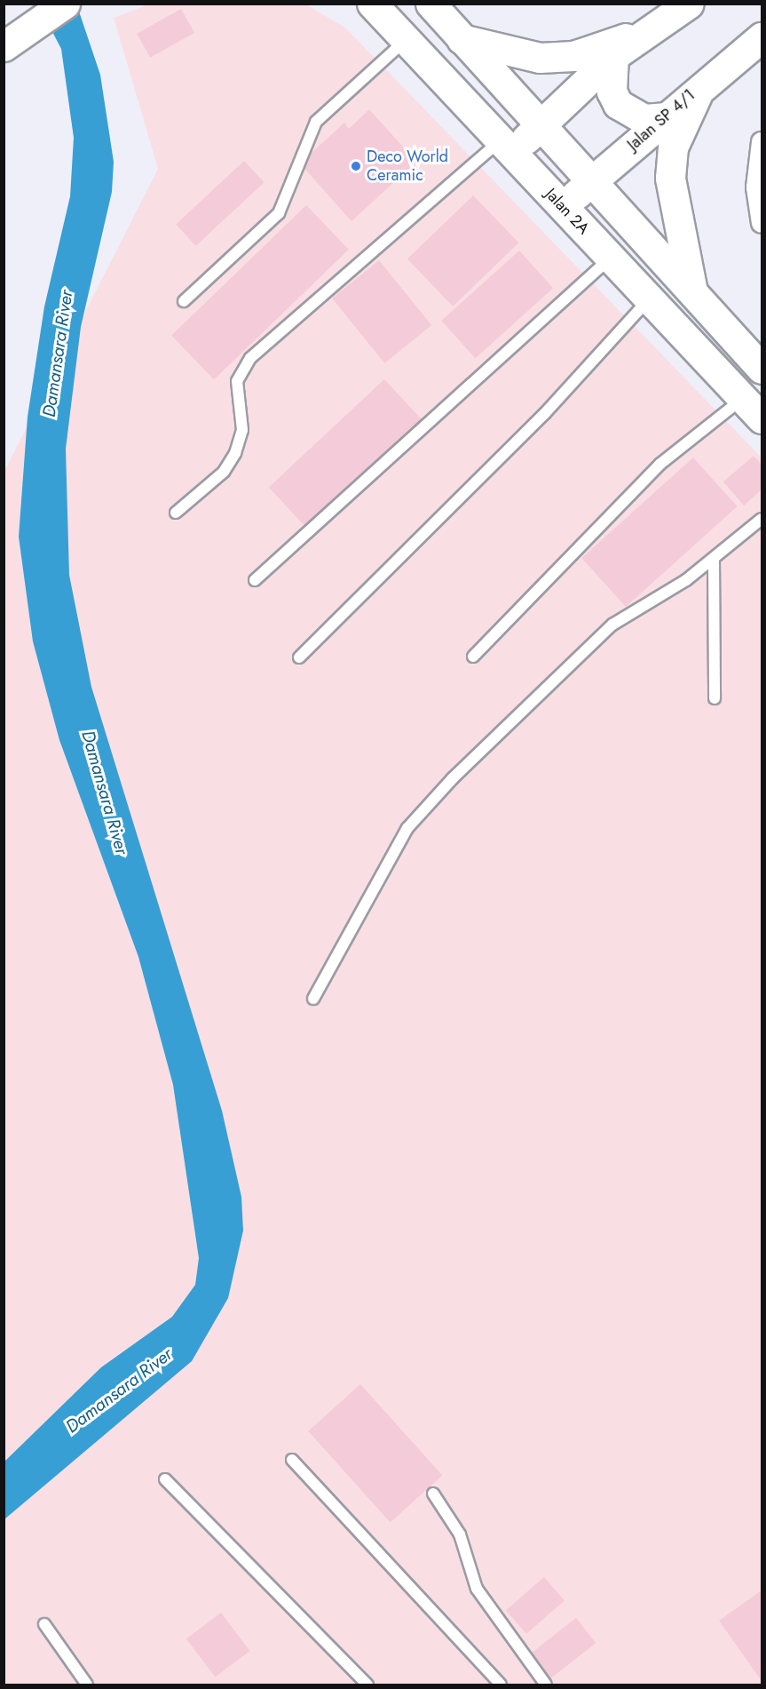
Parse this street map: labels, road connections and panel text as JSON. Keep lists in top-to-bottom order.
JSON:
{
  "streets": {
    "street": ["Jalan SP 4/1", "Jalan 2A"]
  },
  "crossings": [
    ["Jalan SP 4/1", "Jalan 2A"]
  ],
  "water": ["Damansara River"],
  "places": ["Deco World Ceramic"]
}
